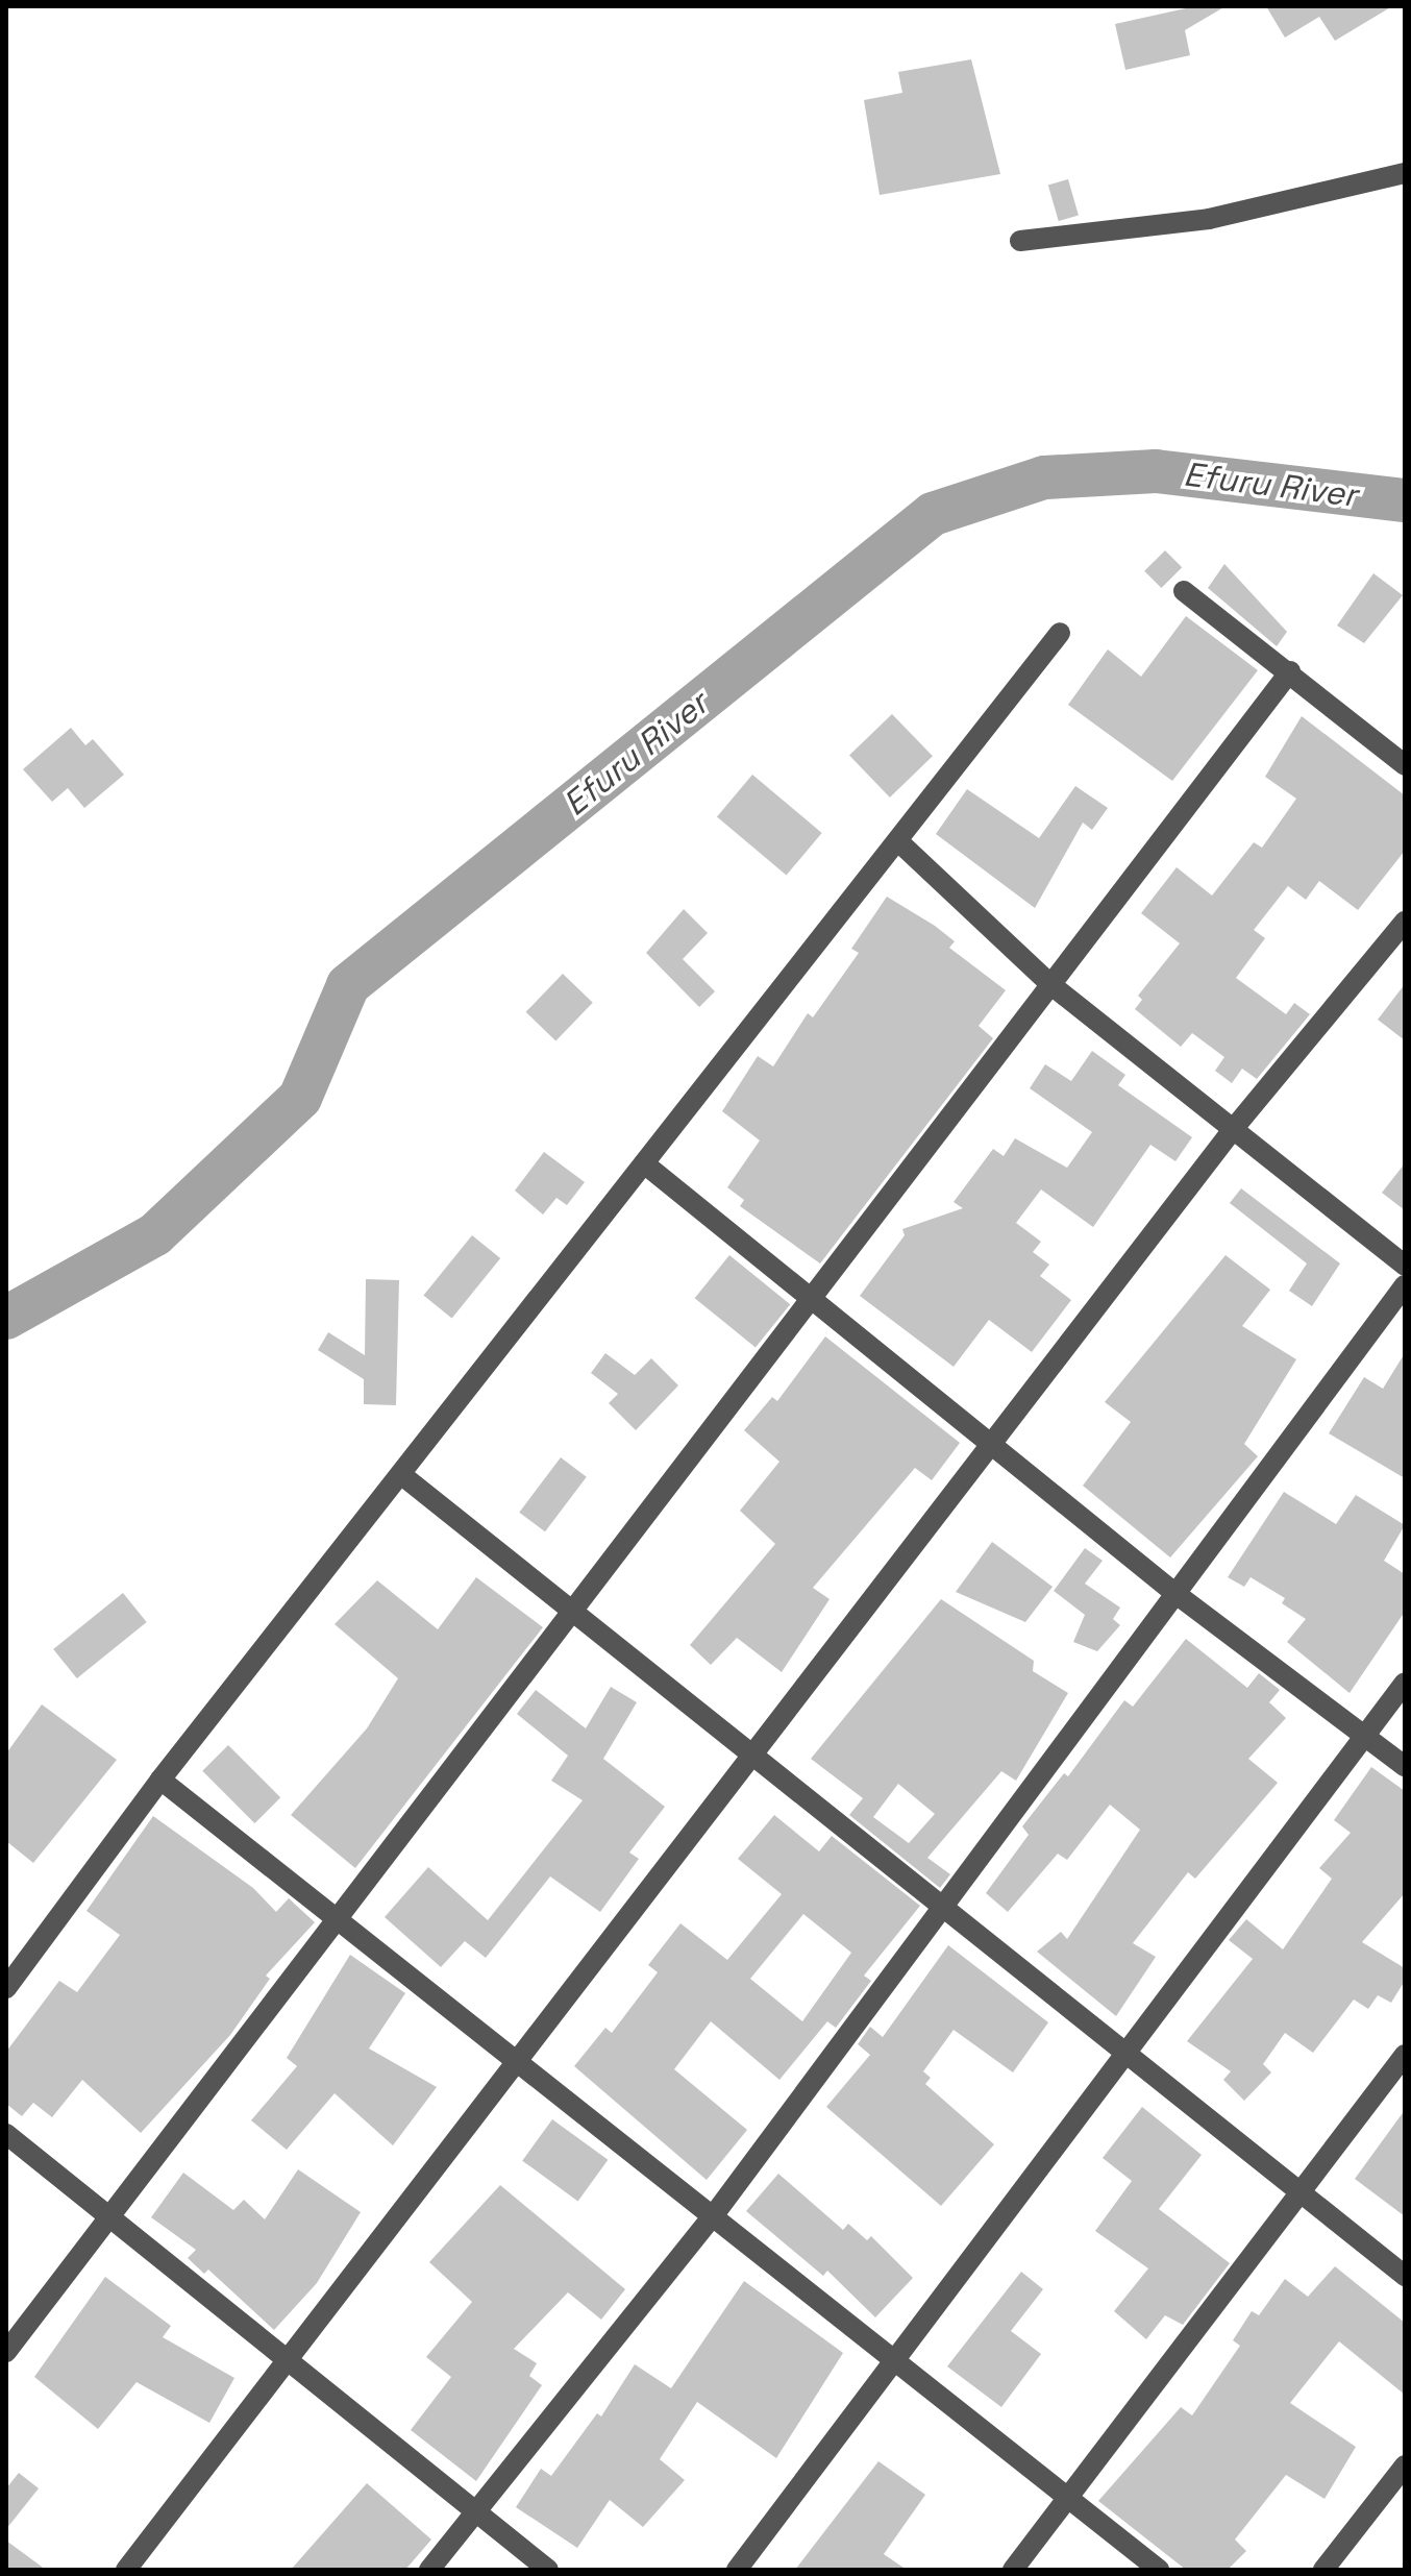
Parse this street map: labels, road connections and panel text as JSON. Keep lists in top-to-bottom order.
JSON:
{
  "water": ["Efuru River"]
}
